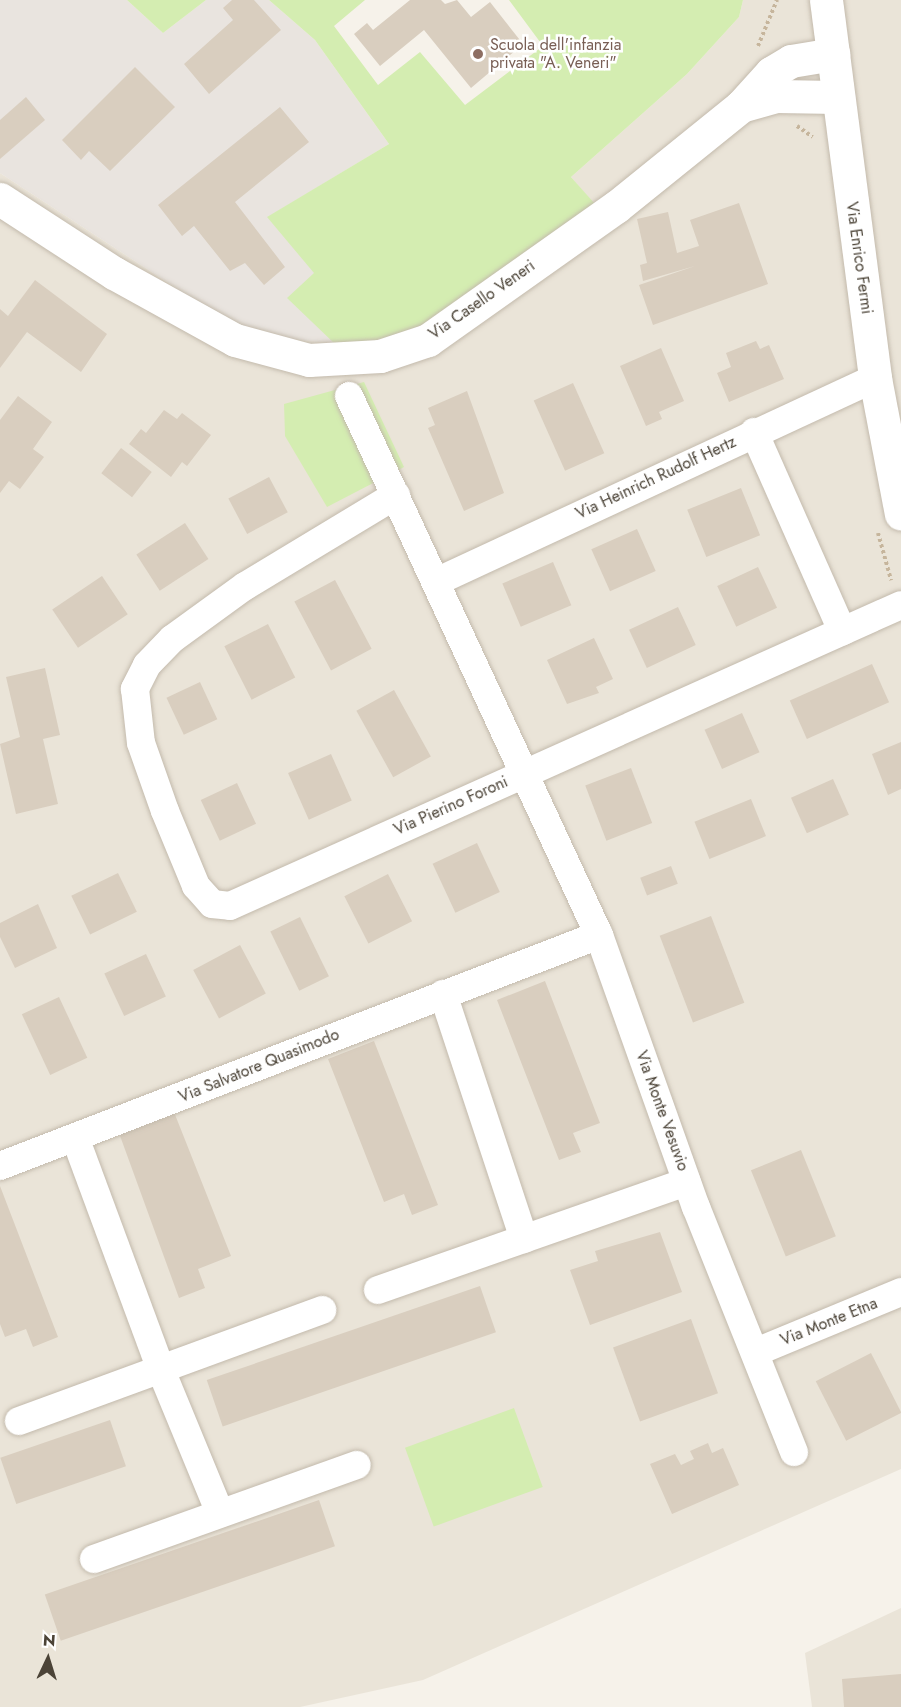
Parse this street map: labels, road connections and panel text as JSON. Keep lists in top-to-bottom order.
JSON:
{
  "streets": {
    "street": [
      "Via Enrico Fermi",
      "Via Casello Veneri",
      "Via Heinrich Rudolf Hertz",
      "Via Pierino Foroni",
      "Via Salvatore Quasimodo",
      "Via Monte Vesuvio",
      "Via Monte Etna"
    ]
  },
  "crossings": [
    ["Via Enrico Fermi", "Via Casello Veneri"],
    ["Via Enrico Fermi", "Via Heinrich Rudolf Hertz"],
    ["Via Pierino Foroni", "Via Monte Vesuvio"],
    ["Via Salvatore Quasimodo", "Via Monte Vesuvio"],
    ["Via Monte Vesuvio", "Via Monte Etna"]
  ],
  "places": ["Scuola dell'infanzia privata \"A. Veneri\""],
  "north": "top"
}
